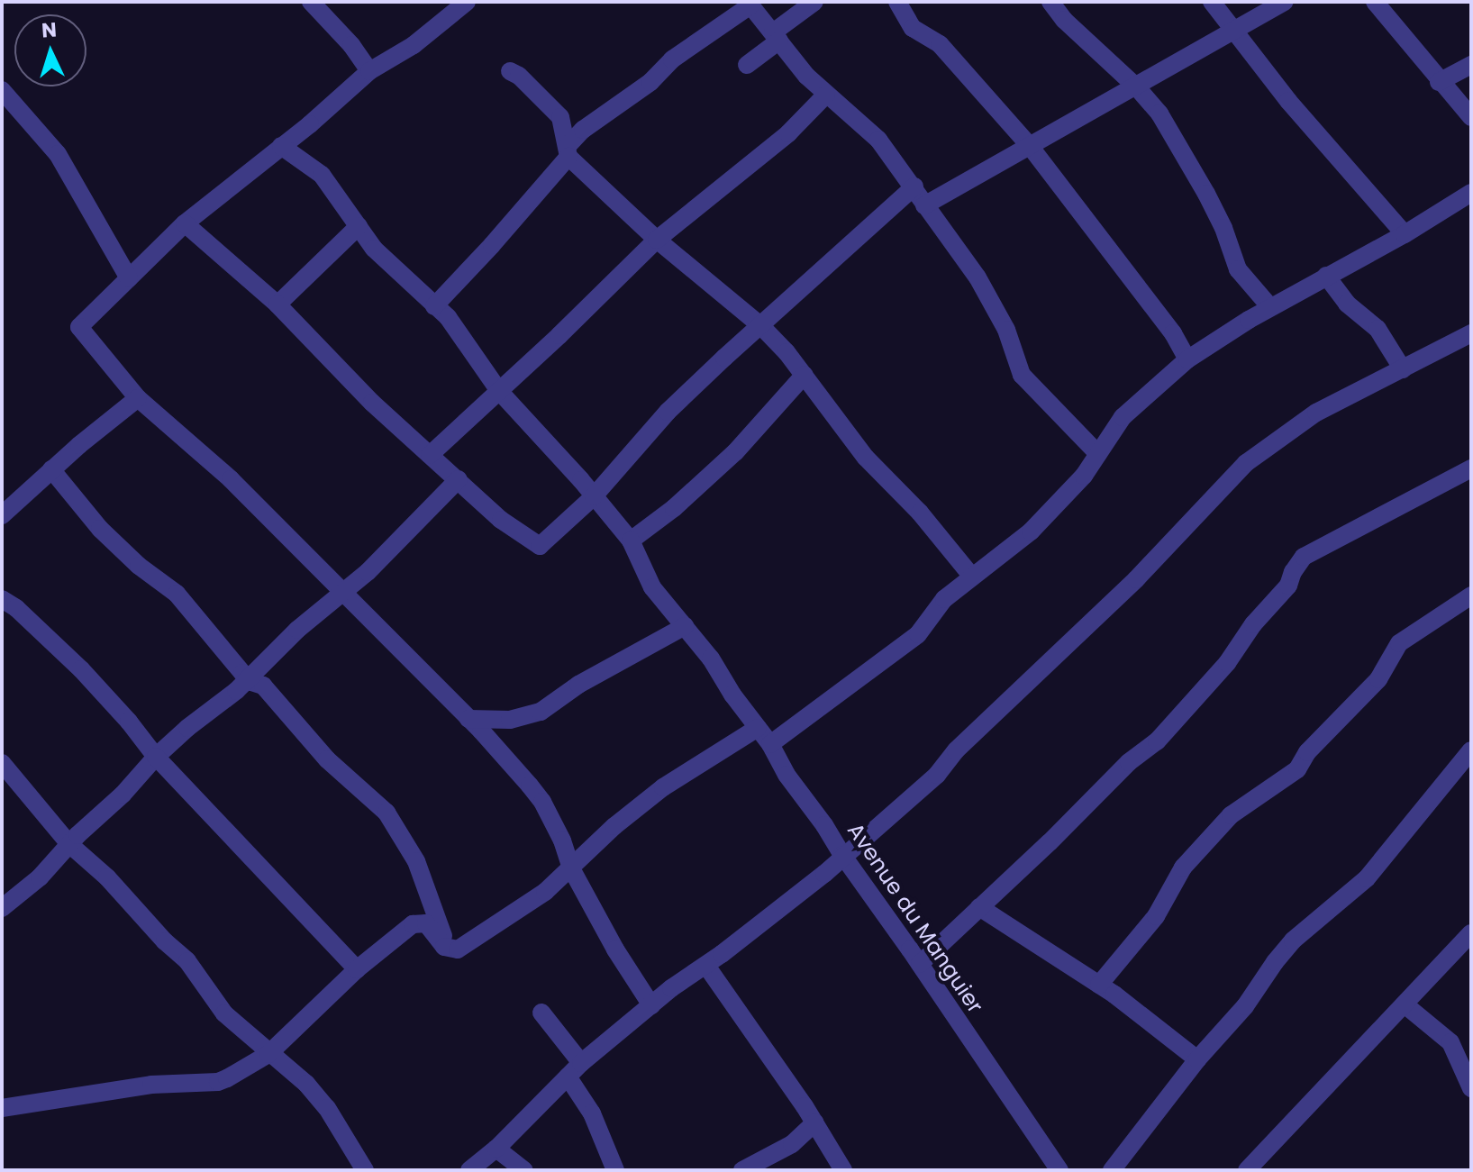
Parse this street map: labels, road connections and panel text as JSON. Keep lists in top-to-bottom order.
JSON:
{
  "streets": {
    "street": ["Avenue du Manguier"]
  },
  "north": "top"
}
